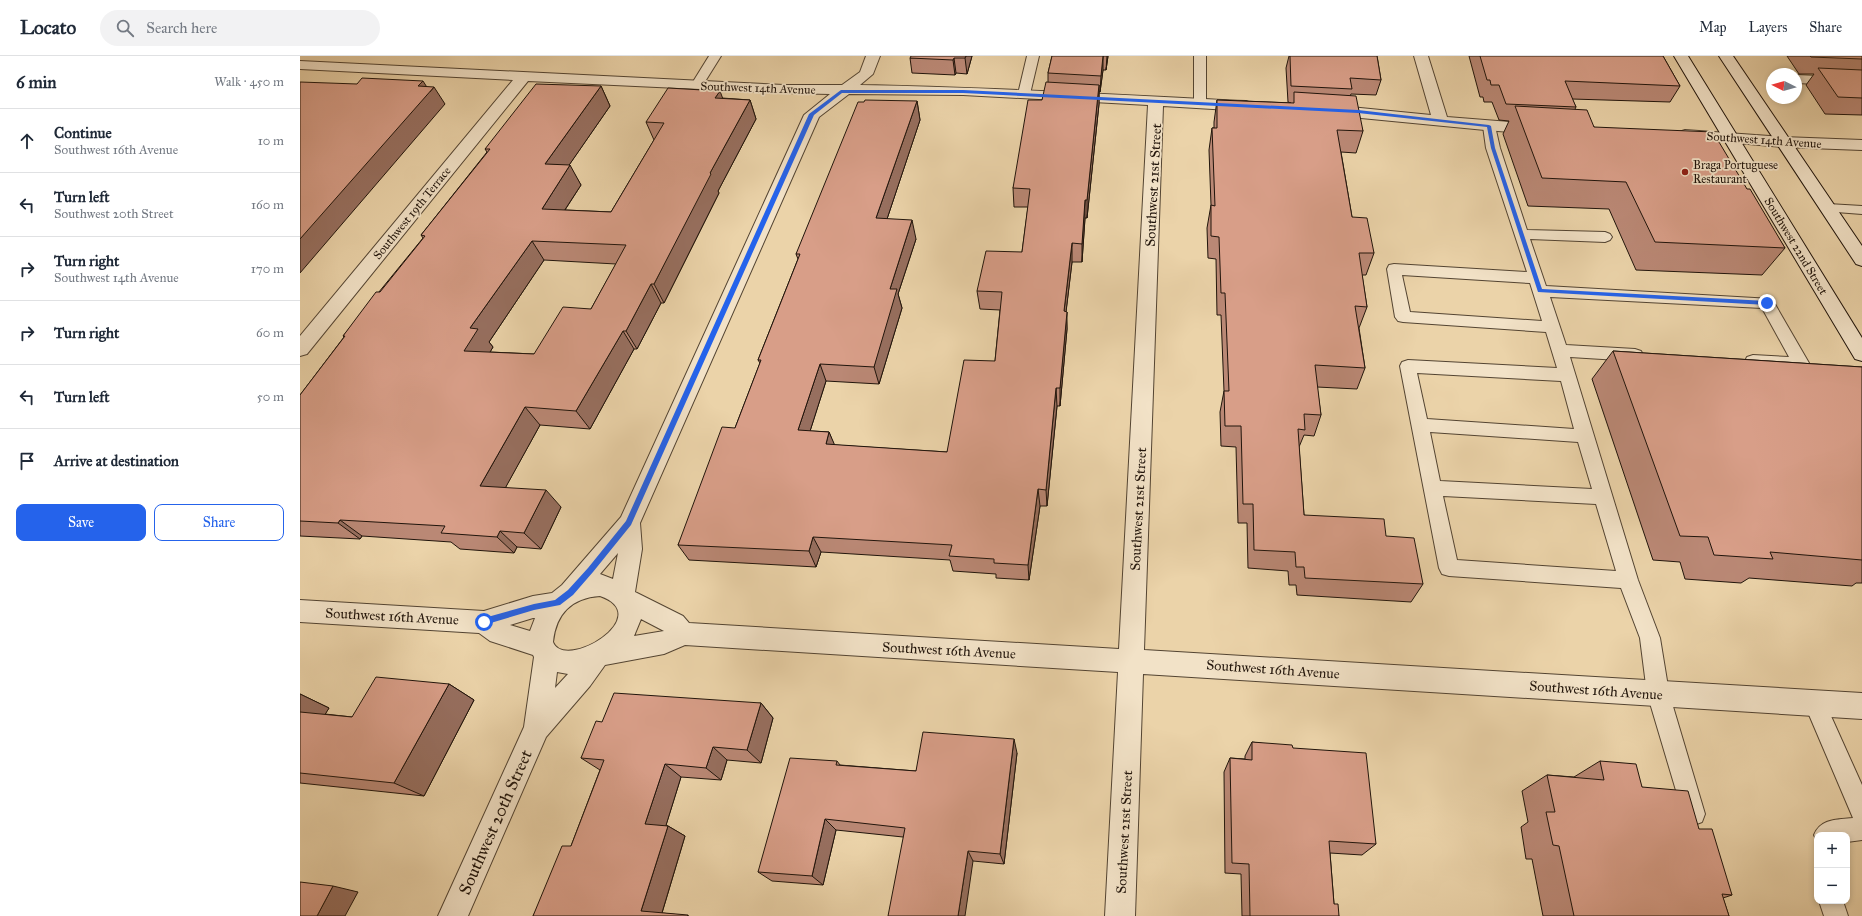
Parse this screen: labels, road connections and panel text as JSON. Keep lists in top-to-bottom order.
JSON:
{
  "streets": {
    "street": [
      "Southwest 14th Avenue",
      "Southwest 21st Street",
      "Southwest 19th Terrace",
      "Southwest 22nd Street",
      "Southwest 16th Avenue",
      "Southwest 20th Street"
    ]
  },
  "crossings": [
    ["Southwest 14th Avenue", "Southwest 21st Street"],
    ["Southwest 14th Avenue", "Southwest 19th Terrace"],
    ["Southwest 14th Avenue", "Southwest 22nd Street"],
    ["Southwest 21st Street", "Southwest 16th Avenue"],
    ["Southwest 16th Avenue", "Southwest 20th Street"]
  ],
  "places": ["Braga Portuguese Restaurant"],
  "north": "left",
  "page": {
    "header": "Locato",
    "search": "Search here",
    "nav": ["Map", "Layers", "Share"],
    "heading": ["6 min", "Walk · 450 m"],
    "list": [
      ["Continue", "Southwest 16th Avenue", "10 m"],
      ["Turn left", "Southwest 20th Street", "160 m"],
      ["Turn right", "Southwest 14th Avenue", "170 m"],
      ["Turn right", "60 m"],
      ["Turn left", "50 m"],
      "Arrive at destination"
    ],
    "buttons": ["Save", "Share"],
    "map_buttons": ["+", "−"]
  }
}
